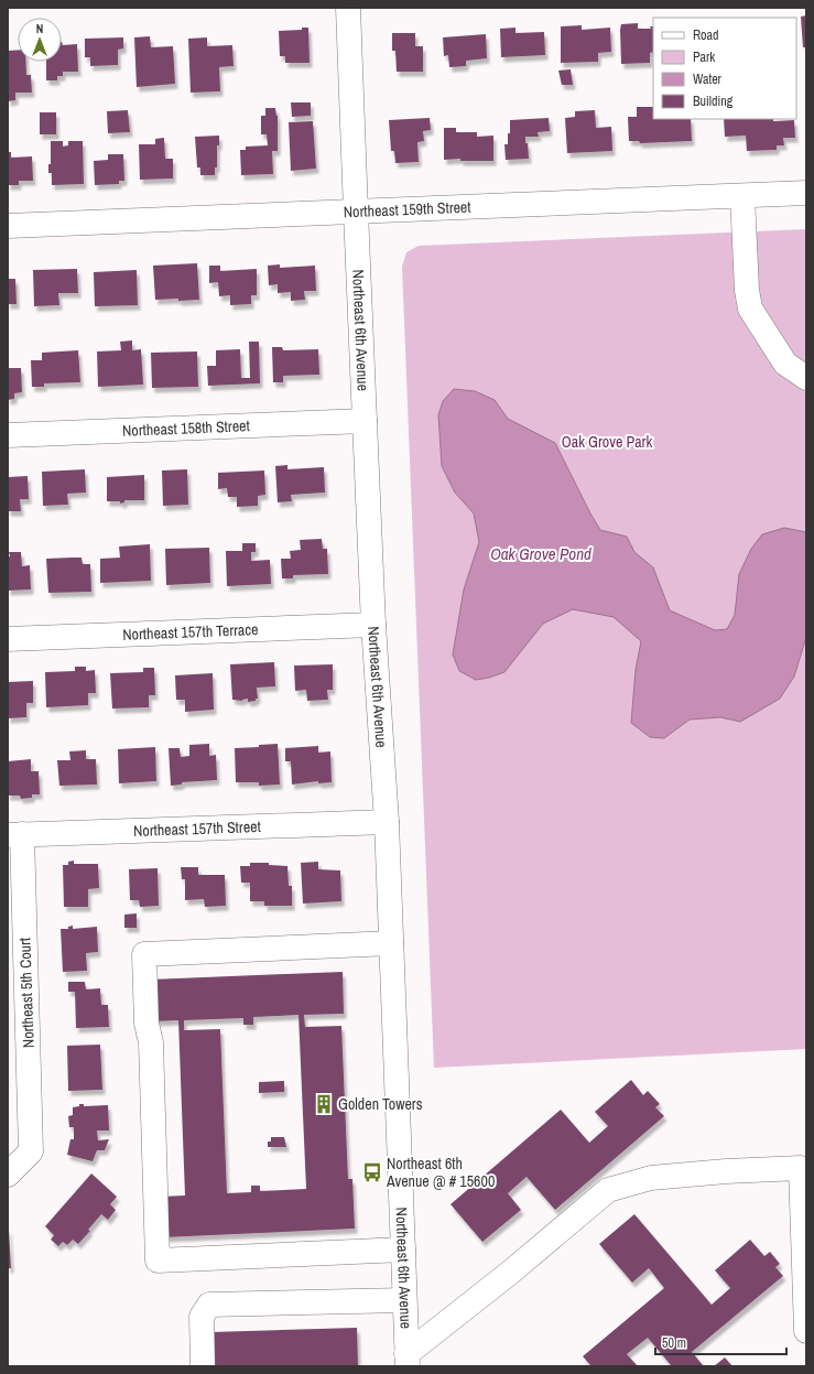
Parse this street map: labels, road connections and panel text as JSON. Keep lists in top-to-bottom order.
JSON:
{
  "streets": {
    "street": [
      "Northeast 159th Street",
      "Northeast 6th Avenue",
      "Northeast 158th Street",
      "Northeast 157th Terrace",
      "Northeast 157th Street",
      "Northeast 5th Court"
    ]
  },
  "crossings": [
    ["Northeast 159th Street", "Northeast 6th Avenue"],
    ["Northeast 6th Avenue", "Northeast 158th Street"],
    ["Northeast 6th Avenue", "Northeast 157th Terrace"],
    ["Northeast 6th Avenue", "Northeast 157th Street"],
    ["Northeast 157th Street", "Northeast 5th Court"]
  ],
  "water": ["Oak Grove Pond"],
  "parks": ["Oak Grove Park"],
  "places": {
    "building": ["Golden Towers"],
    "bus stop": ["Northeast 6th Avenue @ # 15600"]
  },
  "legend": [
    "Road",
    "Park",
    "Water",
    "Building"
  ],
  "scale_bar": "50 m",
  "north": "top"
}
